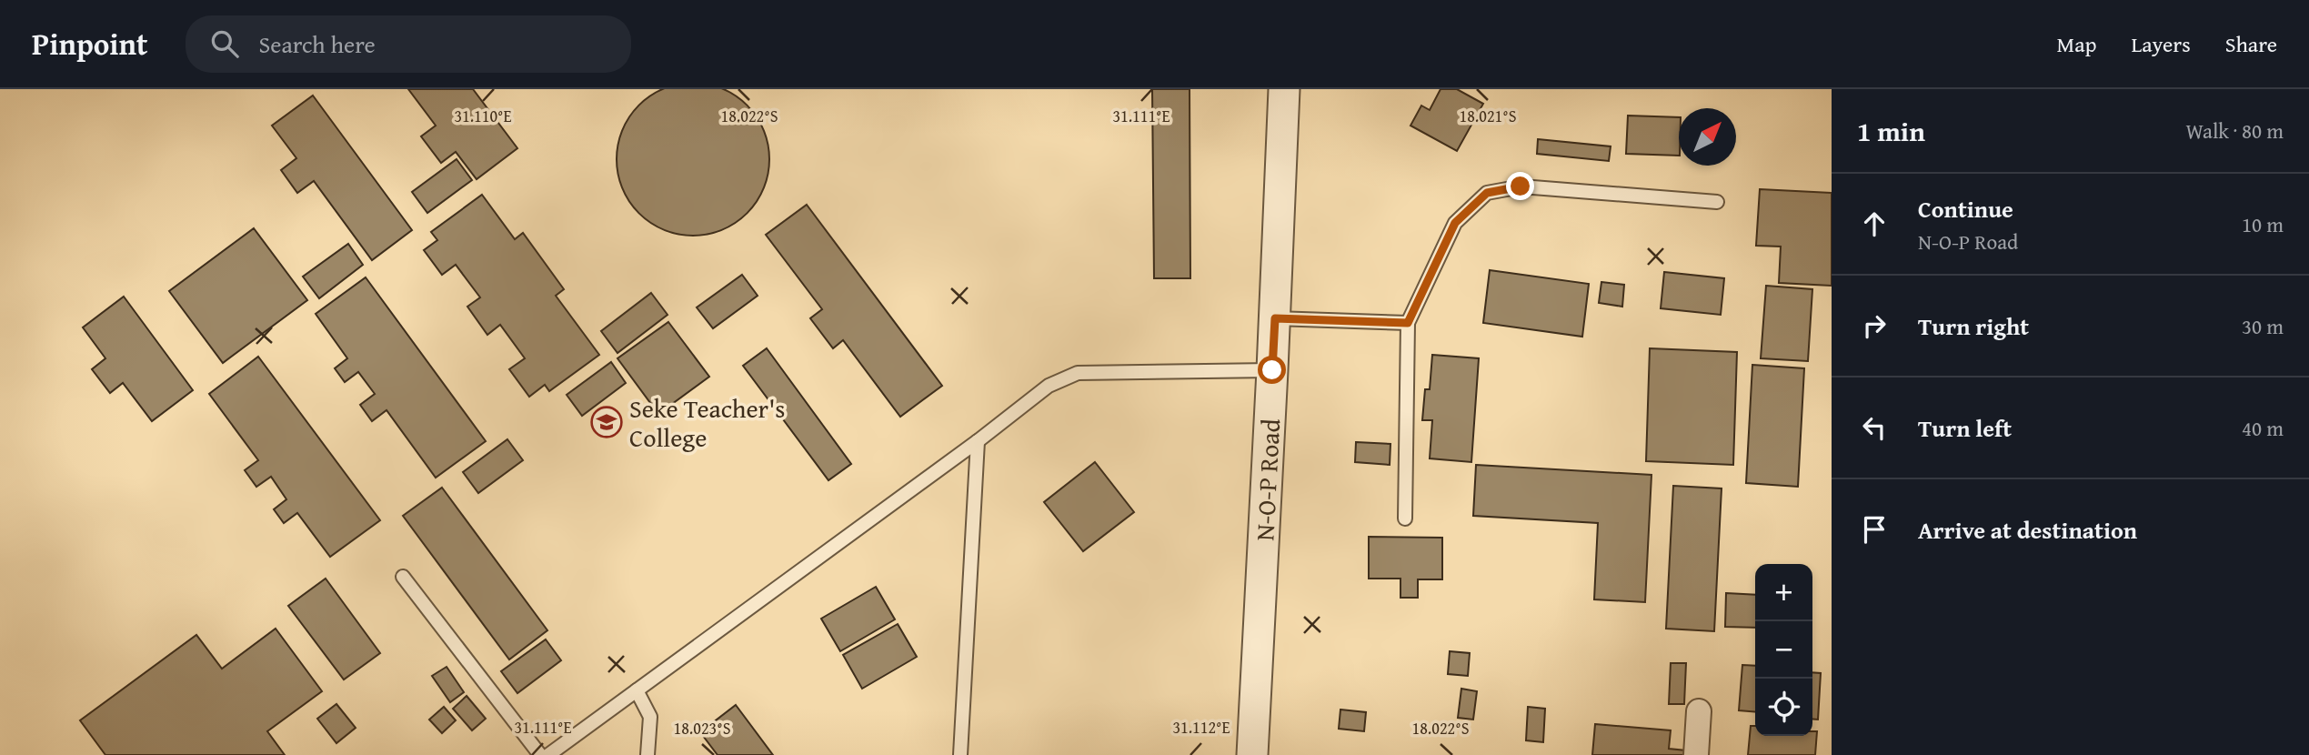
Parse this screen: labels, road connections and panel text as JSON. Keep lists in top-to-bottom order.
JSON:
{
  "streets": {
    "street": ["N-O-P Road"]
  },
  "places": {
    "school or university": ["Seke Teacher's College"]
  },
  "north": "top right",
  "page": {
    "header": "Pinpoint",
    "search": "Search here",
    "nav": ["Map", "Layers", "Share"],
    "heading": ["1 min", "Walk · 80 m"],
    "list": [
      ["Continue", "N-O-P Road", "10 m"],
      ["Turn right", "30 m"],
      ["Turn left", "40 m"],
      "Arrive at destination"
    ],
    "map_buttons": ["+", "−"]
  },
  "coordinates": [
    "18.022°S",
    "18.021°S",
    "31.110°E",
    "31.111°E",
    "31.112°E",
    "18.023°S"
  ]
}
